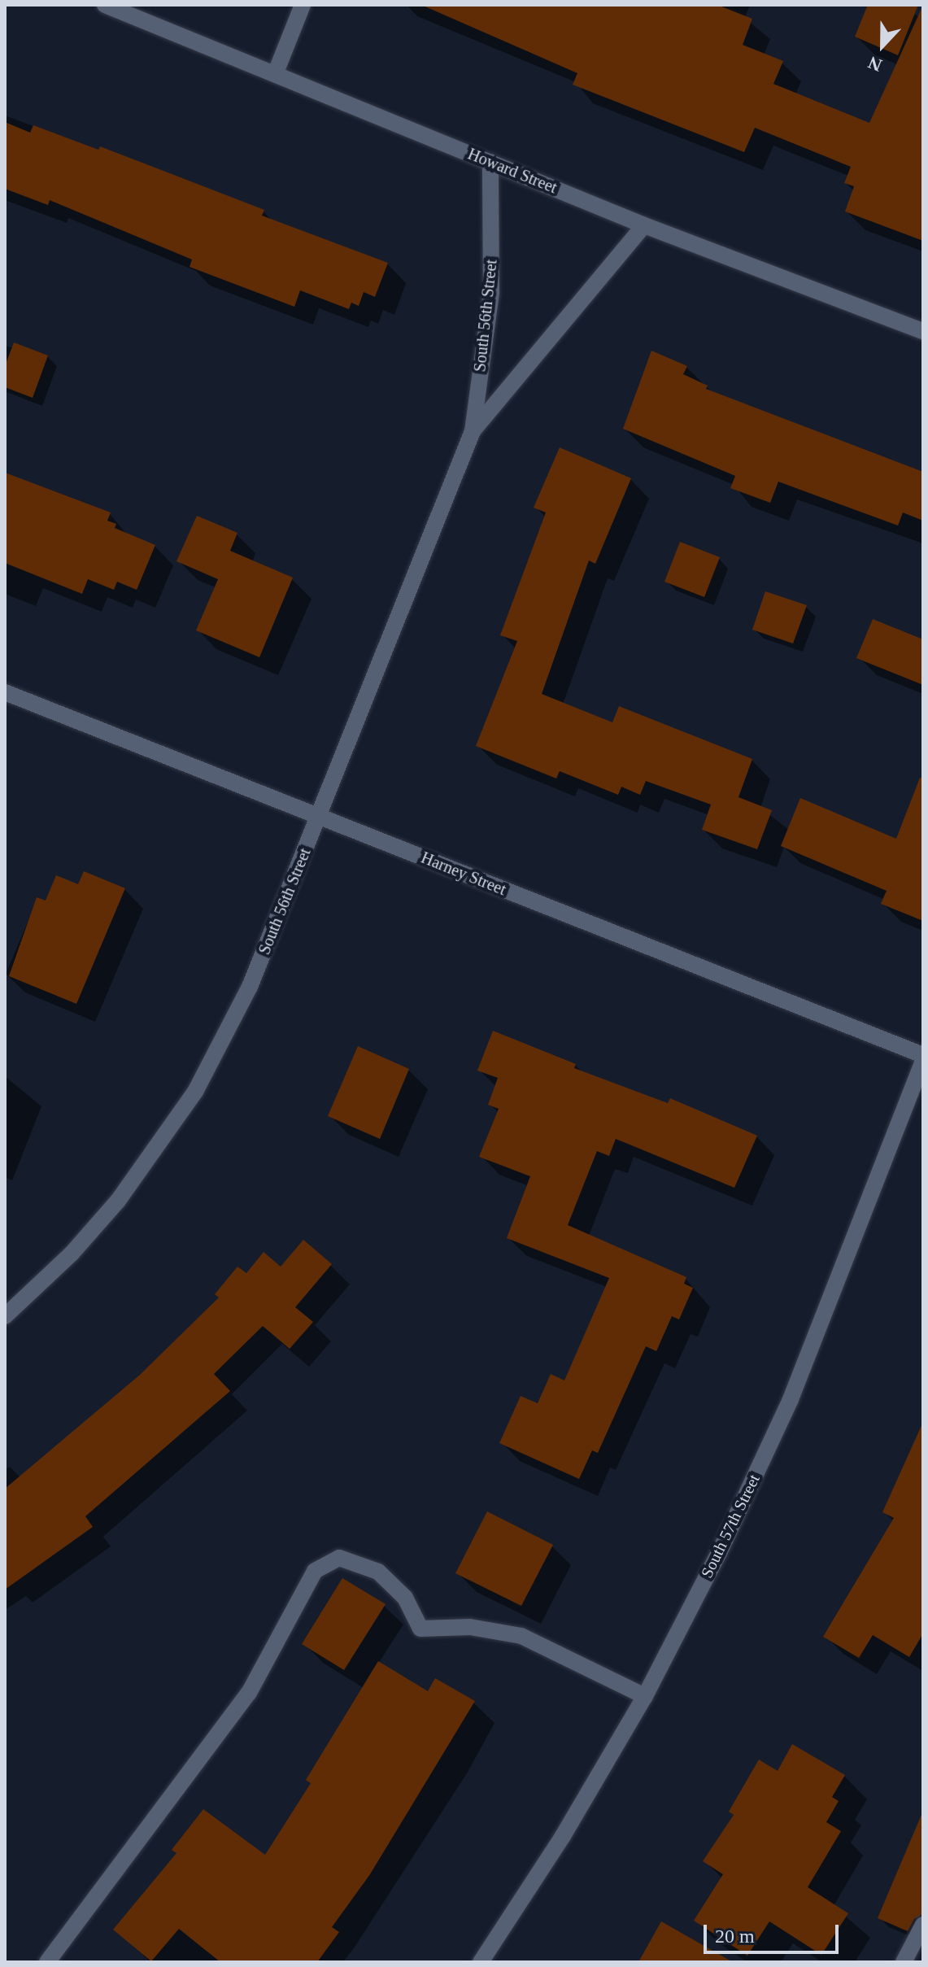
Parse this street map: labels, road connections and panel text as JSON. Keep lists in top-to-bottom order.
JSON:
{
  "streets": {
    "street": [
      "Howard Street",
      "South 56th Street",
      "Harney Street",
      "South 57th Street"
    ]
  },
  "crossings": [
    ["Howard Street", "South 56th Street"],
    ["South 56th Street", "Harney Street"]
  ],
  "scale_bar": "20 m",
  "north": "bottom"
}
